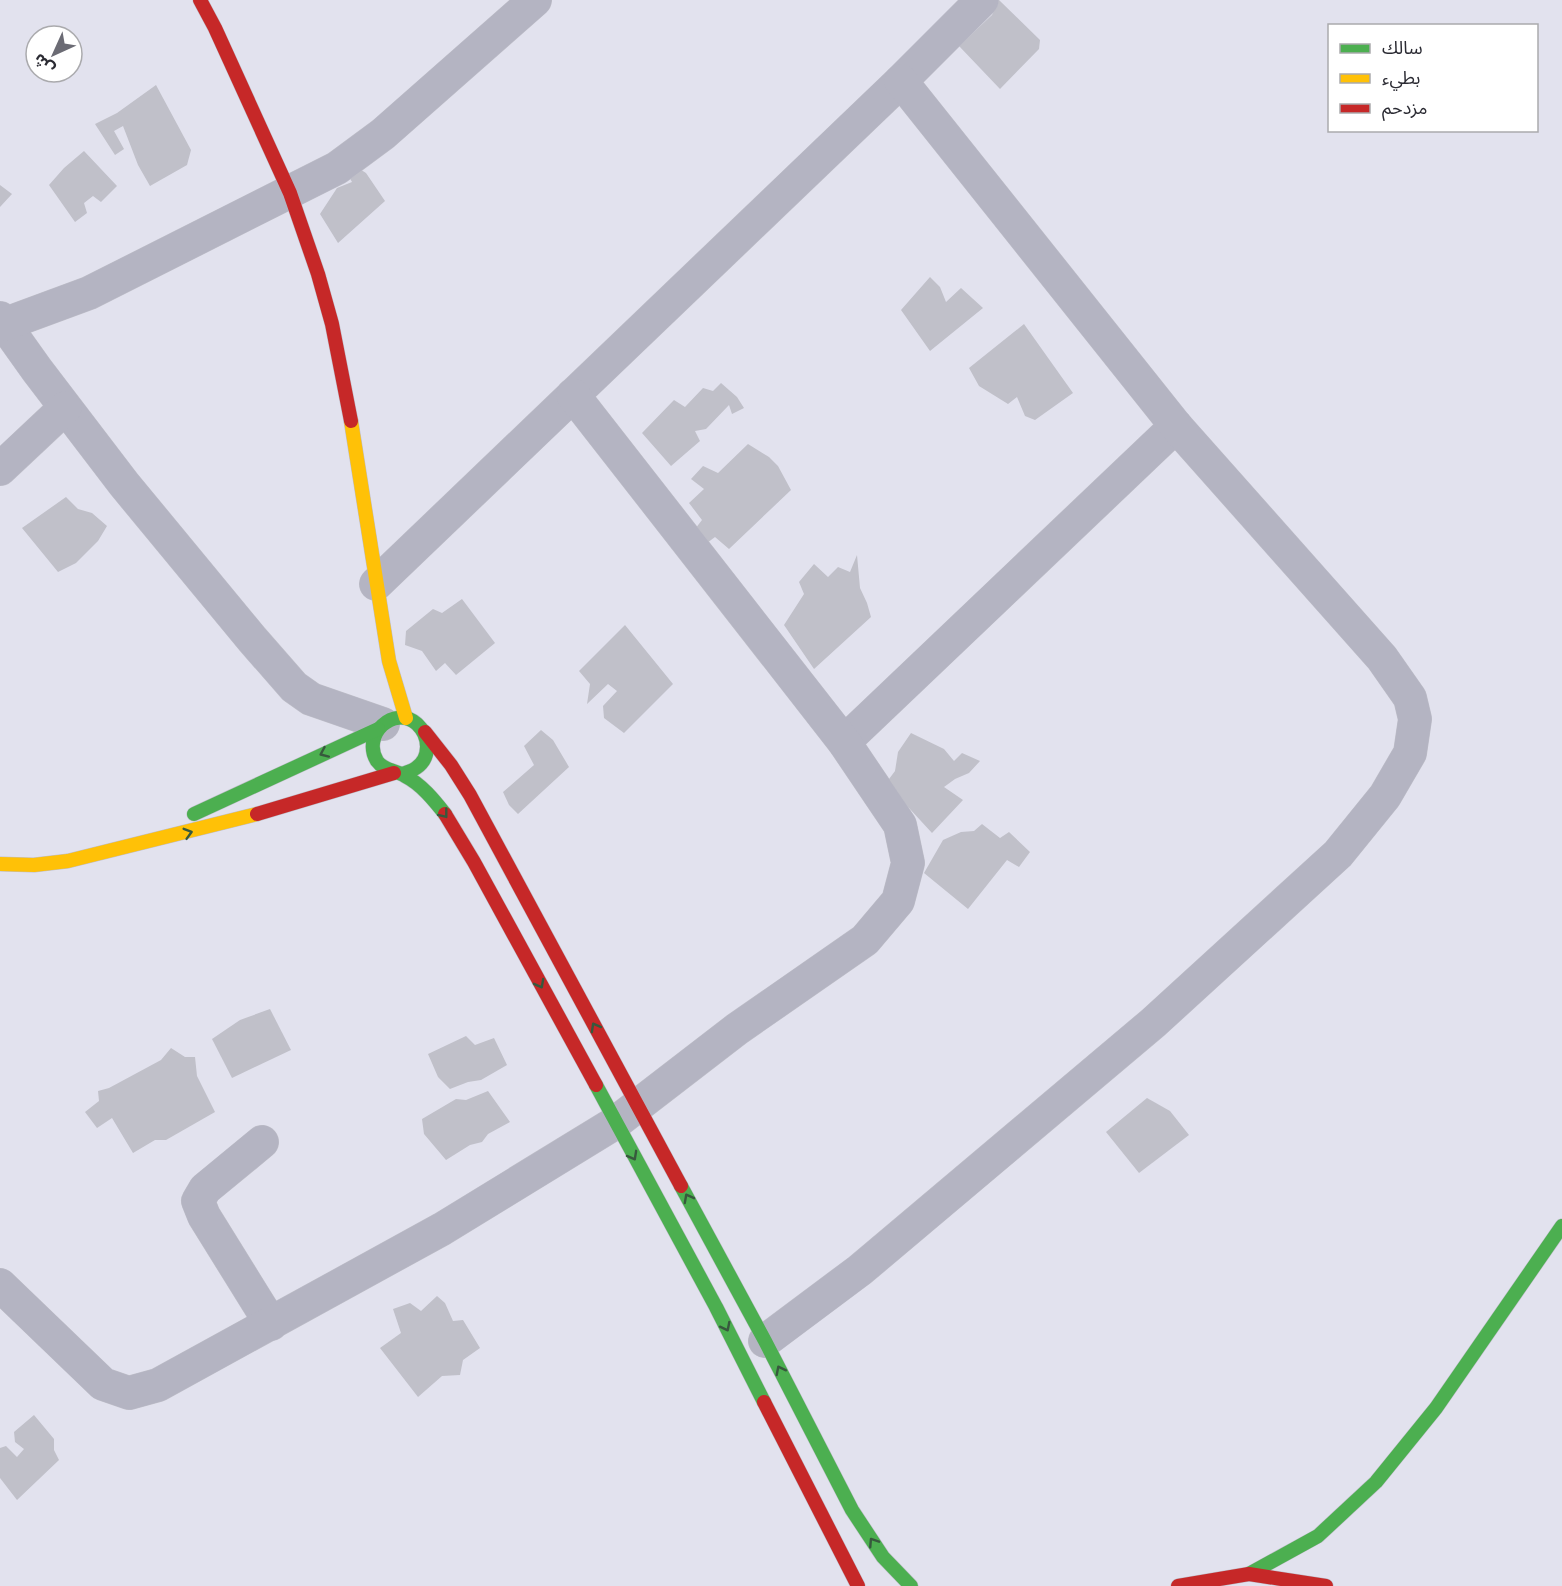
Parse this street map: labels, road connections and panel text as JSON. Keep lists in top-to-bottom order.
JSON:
{
  "legend": ["سالك", "بطيء", "مزدحم"],
  "north": "bottom left"
}
